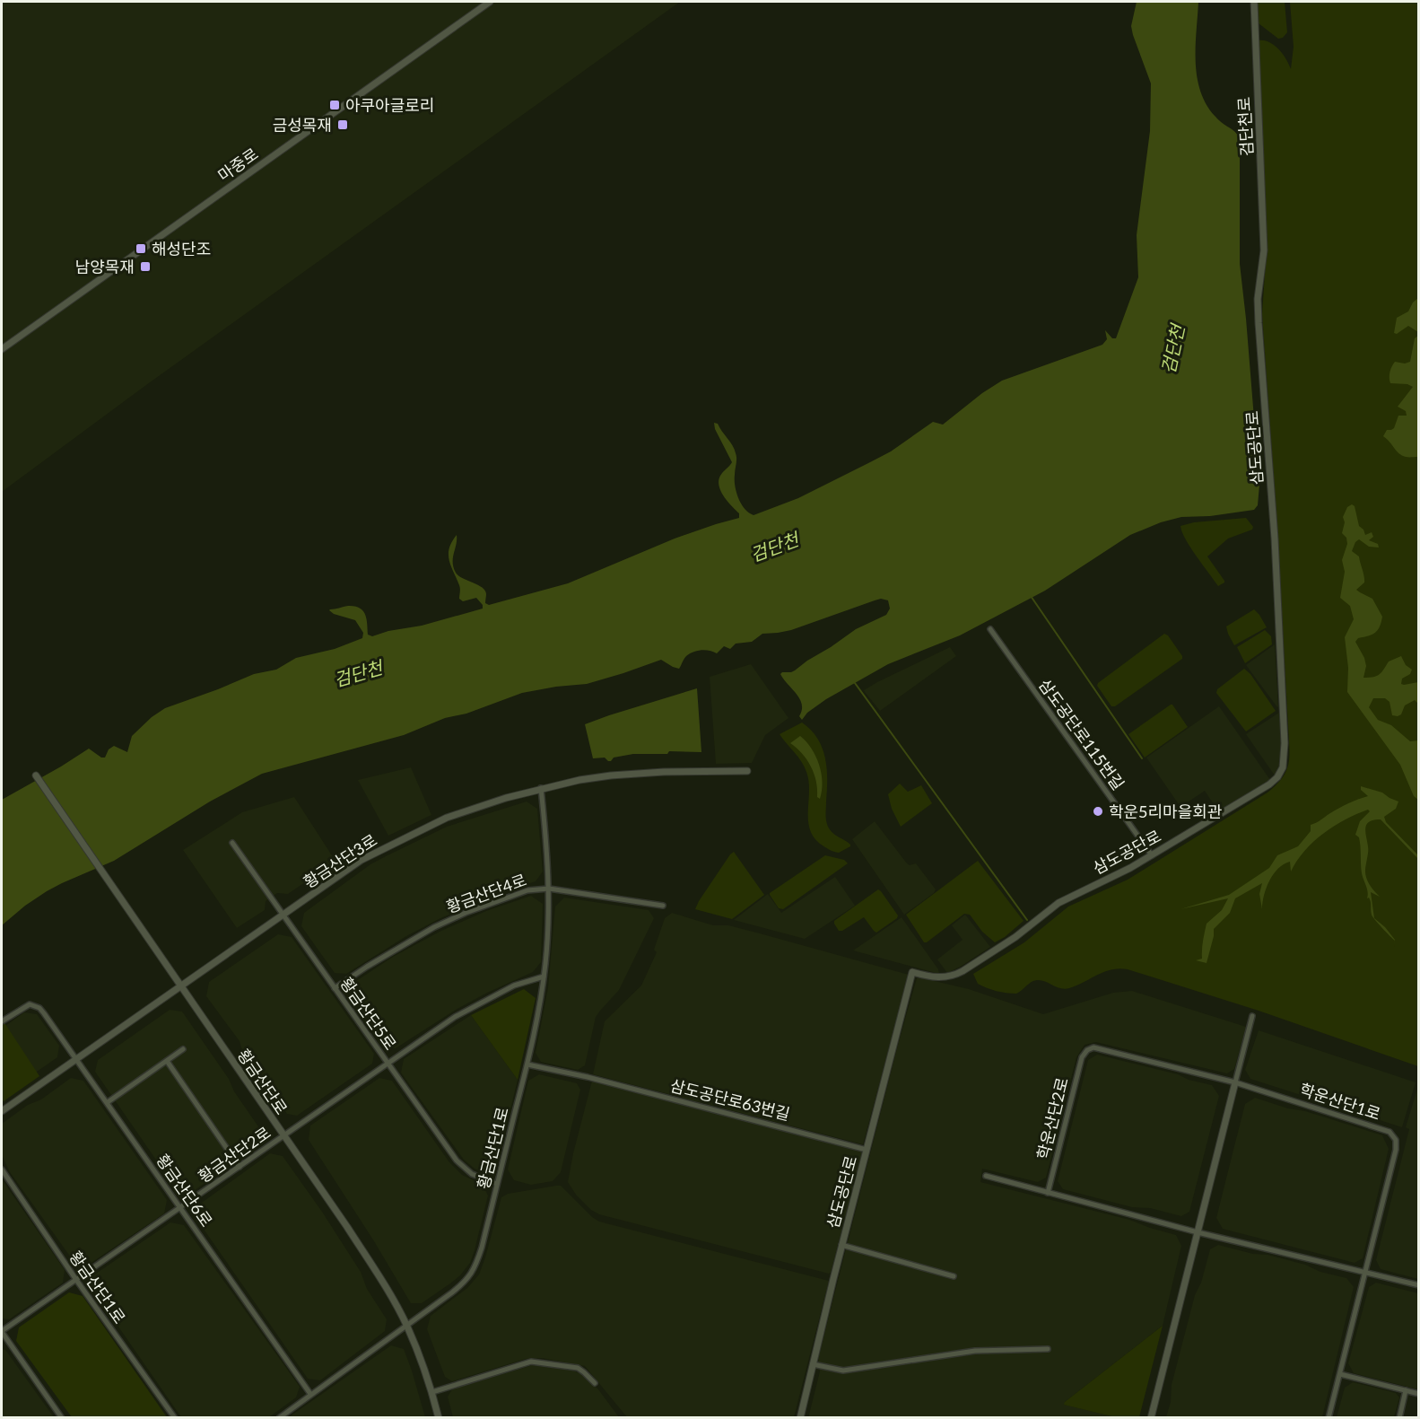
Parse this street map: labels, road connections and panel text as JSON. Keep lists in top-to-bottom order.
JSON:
{
  "streets": {
    "street": [
      "검단천로",
      "마중로",
      "삼도공단로",
      "삼도공단로115번길",
      "황금산단3로",
      "황금산단4로",
      "황금산단5로",
      "황금산단로",
      "삼도공단로63번길",
      "학운산단1로",
      "학운산단2로",
      "황금산단1로",
      "황금산단2로",
      "황금산단6로"
    ]
  },
  "crossings": [
    ["검단천로", "삼도공단로"],
    ["삼도공단로", "삼도공단로115번길"],
    ["삼도공단로", "삼도공단로63번길"],
    ["황금산단3로", "황금산단5로"],
    ["황금산단3로", "황금산단로"],
    ["황금산단3로", "황금산단1로"],
    ["황금산단3로", "황금산단6로"],
    ["황금산단4로", "황금산단5로"],
    ["황금산단4로", "황금산단1로"],
    ["황금산단5로", "황금산단1로"],
    ["황금산단5로", "황금산단2로"],
    ["황금산단로", "황금산단1로"],
    ["황금산단로", "황금산단2로"],
    ["삼도공단로63번길", "황금산단1로"],
    ["학운산단1로", "학운산단2로"],
    ["황금산단1로", "황금산단2로"],
    ["황금산단1로", "황금산단6로"],
    ["황금산단2로", "황금산단6로"]
  ],
  "water": ["검단천"],
  "places": {
    "transit": [
      "아쿠아글로리",
      "금성목재",
      "해성단조",
      "남양목재"
    ],
    "other": ["학운5리마을회관"]
  }
}
